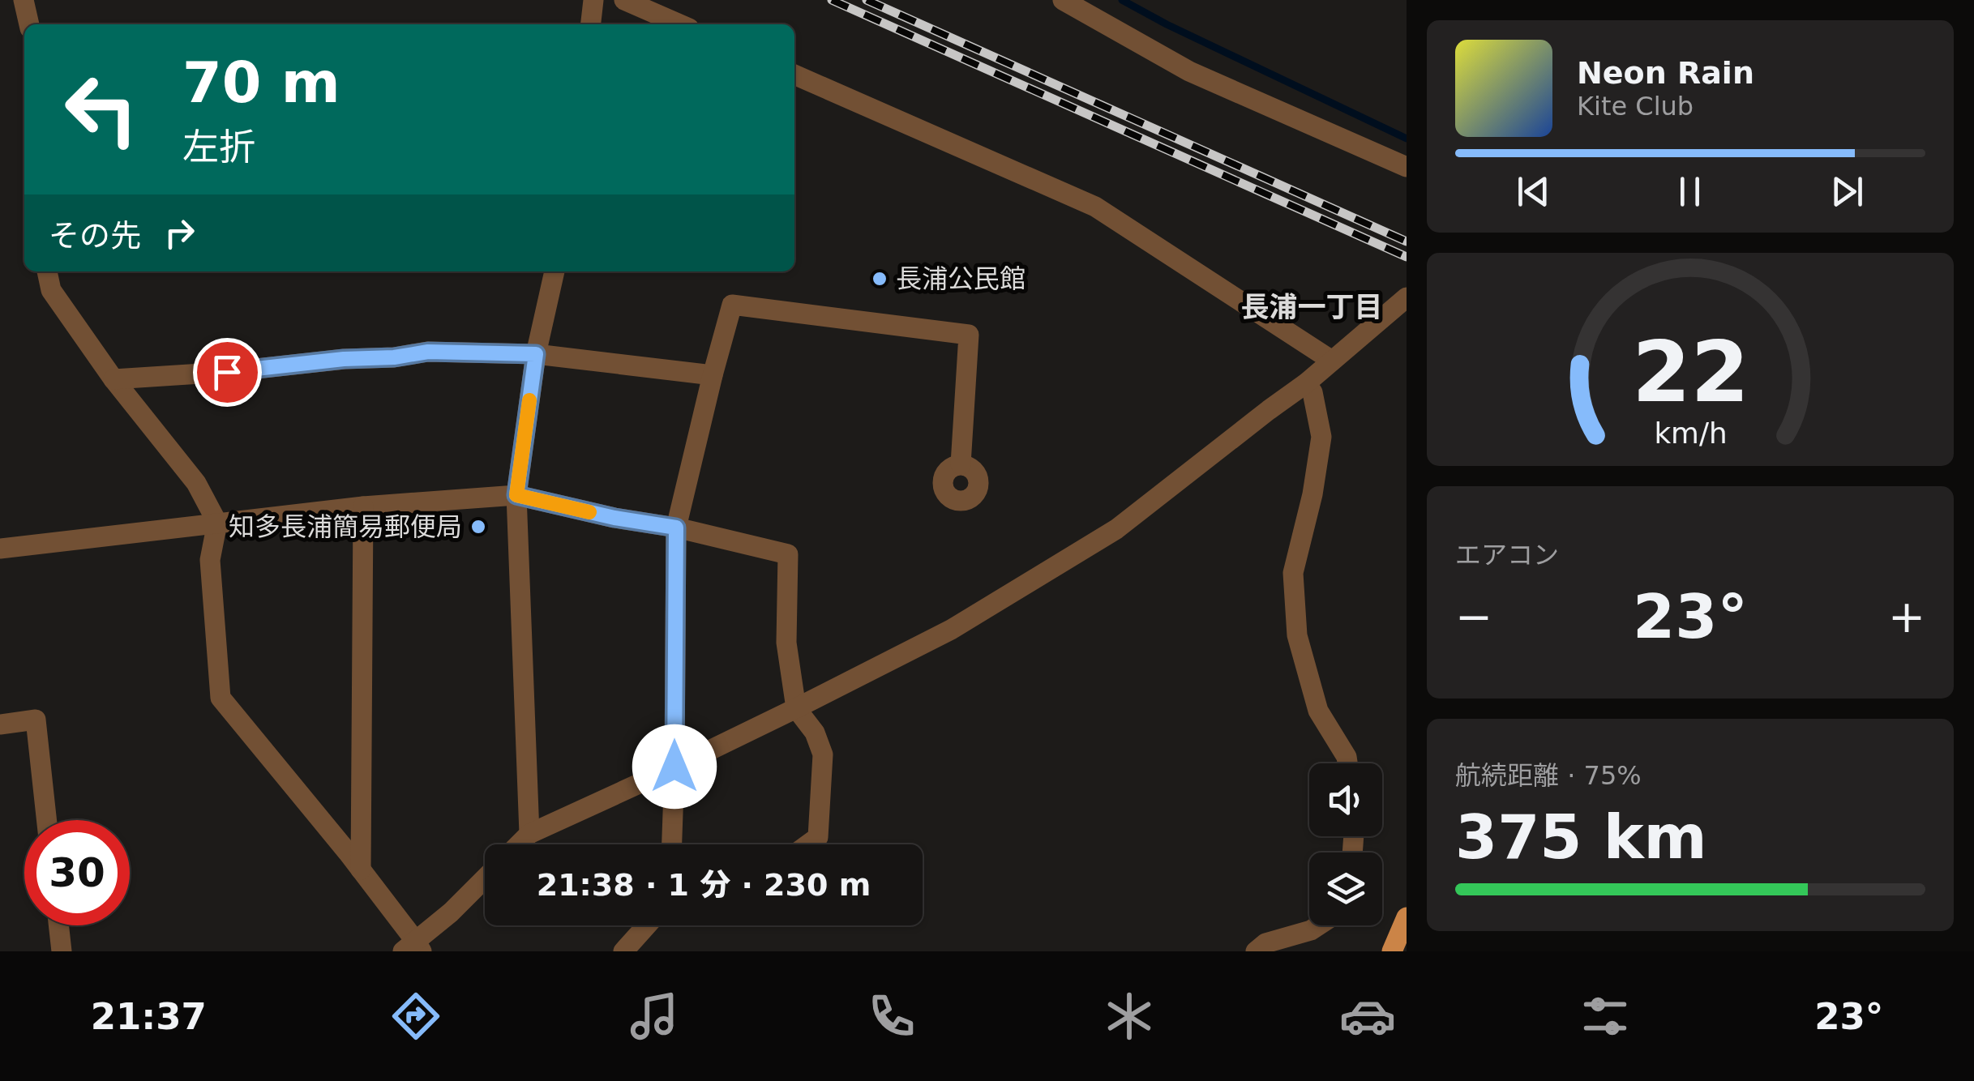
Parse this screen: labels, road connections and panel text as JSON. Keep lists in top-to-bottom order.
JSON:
{
  "districts": ["長浦一丁目"],
  "places": ["長浦公民館", "知多長浦簡易郵便局"],
  "page": {
    "turn": ["70 m", "左折"],
    "song": ["Neon Rain", "Kite Club"],
    "then": "その先",
    "tile": [
      "エアコン",
      ["航続距離 · 75%", "375 km"]
    ],
    "heat": ["−", "23°", "+"],
    "limit": "30",
    "trip": "21:38 · 1 分 · 230 m",
    "tabs": ["21:37", "23°"],
    "gauge": ["22", "km/h"]
  }
}
